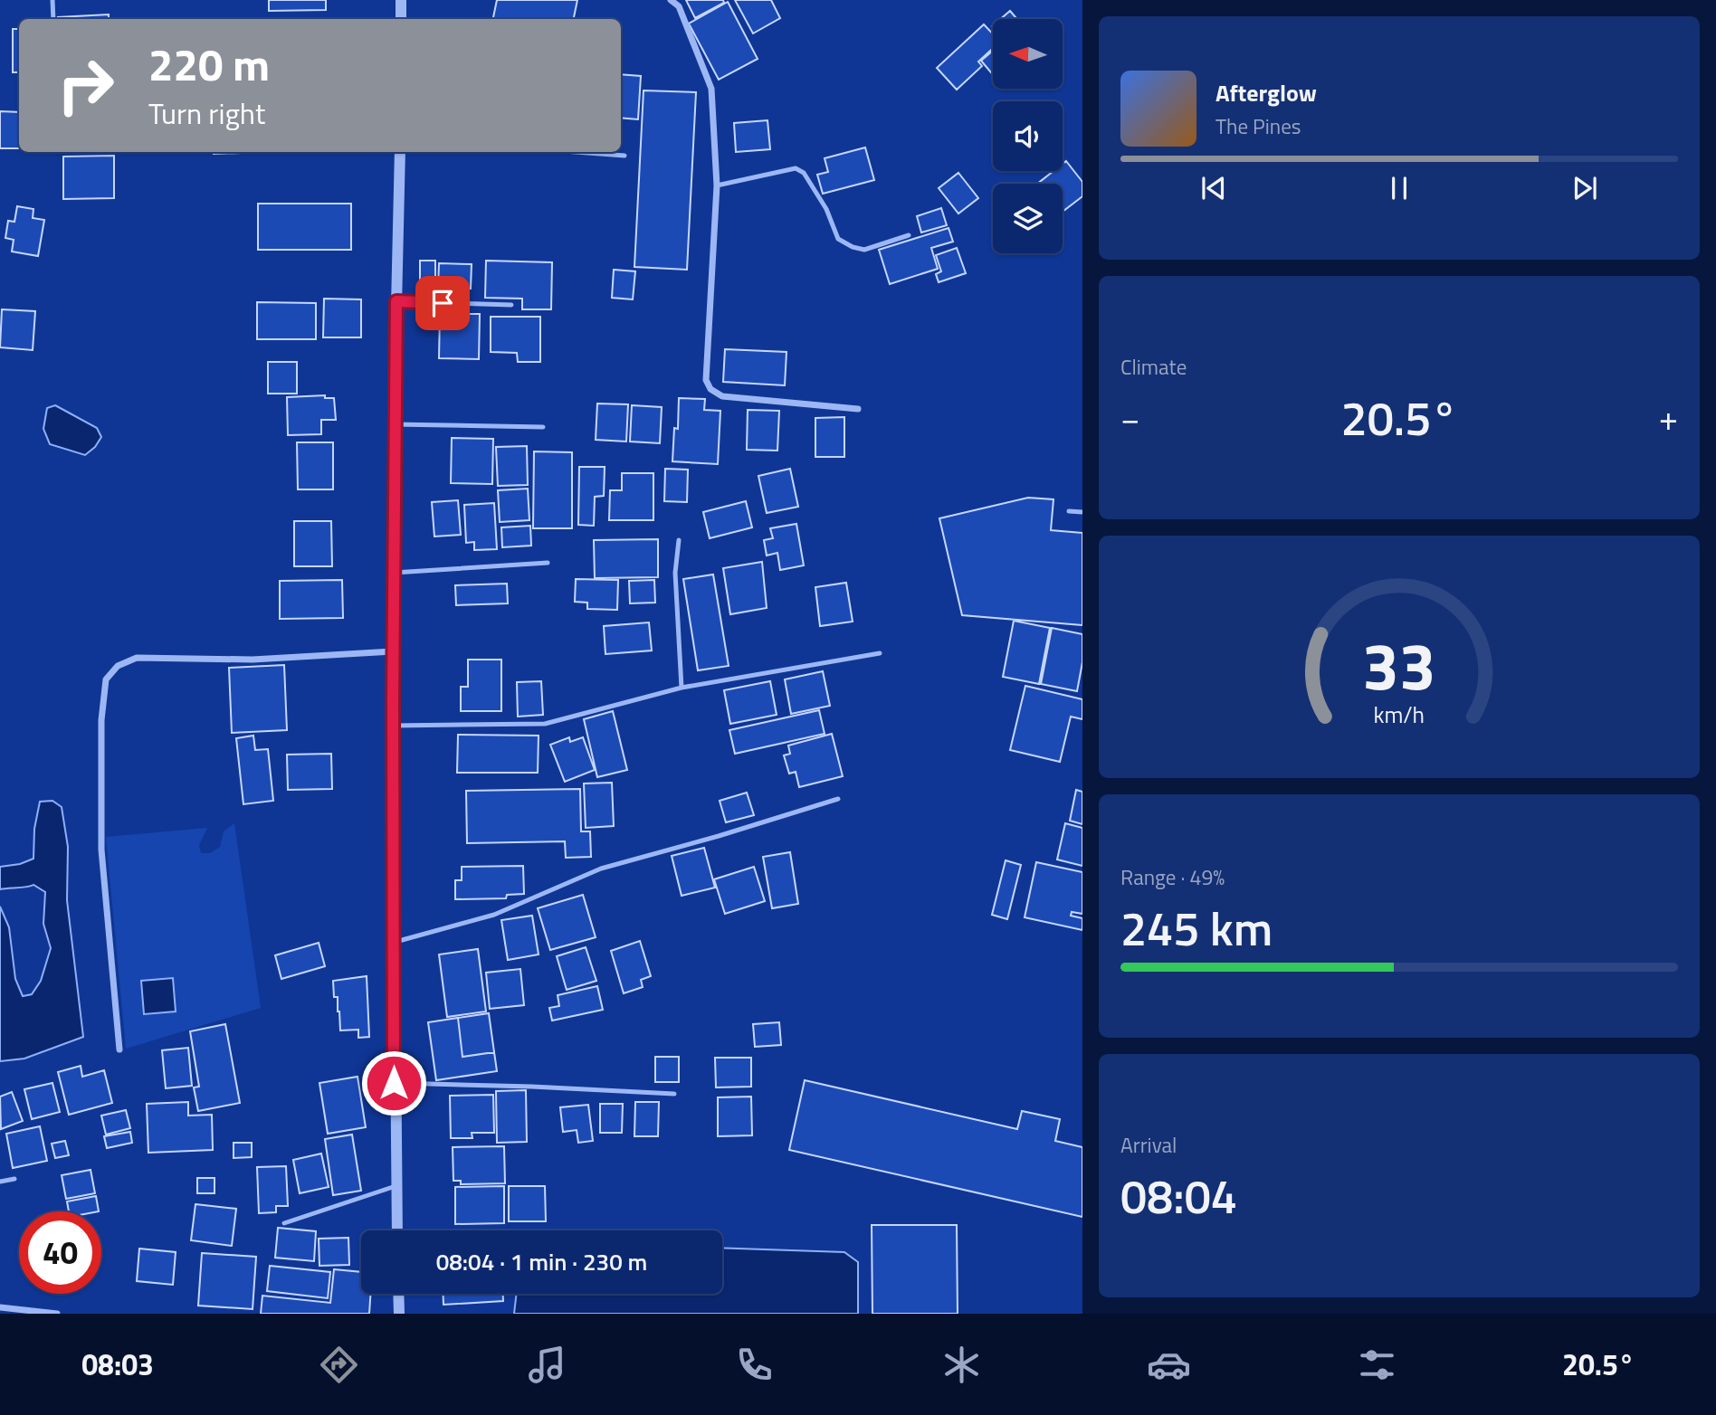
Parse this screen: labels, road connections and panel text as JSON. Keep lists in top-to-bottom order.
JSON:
{
  "north": "left",
  "page": {
    "turn": ["220 m", "Turn right"],
    "song": ["Afterglow", "The Pines"],
    "tile": [
      "Climate",
      ["Range · 49%", "245 km"],
      ["Arrival", "08:04"]
    ],
    "heat": ["−", "20.5°", "+"],
    "limit": "40",
    "trip": "08:04 · 1 min · 230 m",
    "tabs": ["08:03", "20.5°"],
    "gauge": ["33", "km/h"]
  }
}
